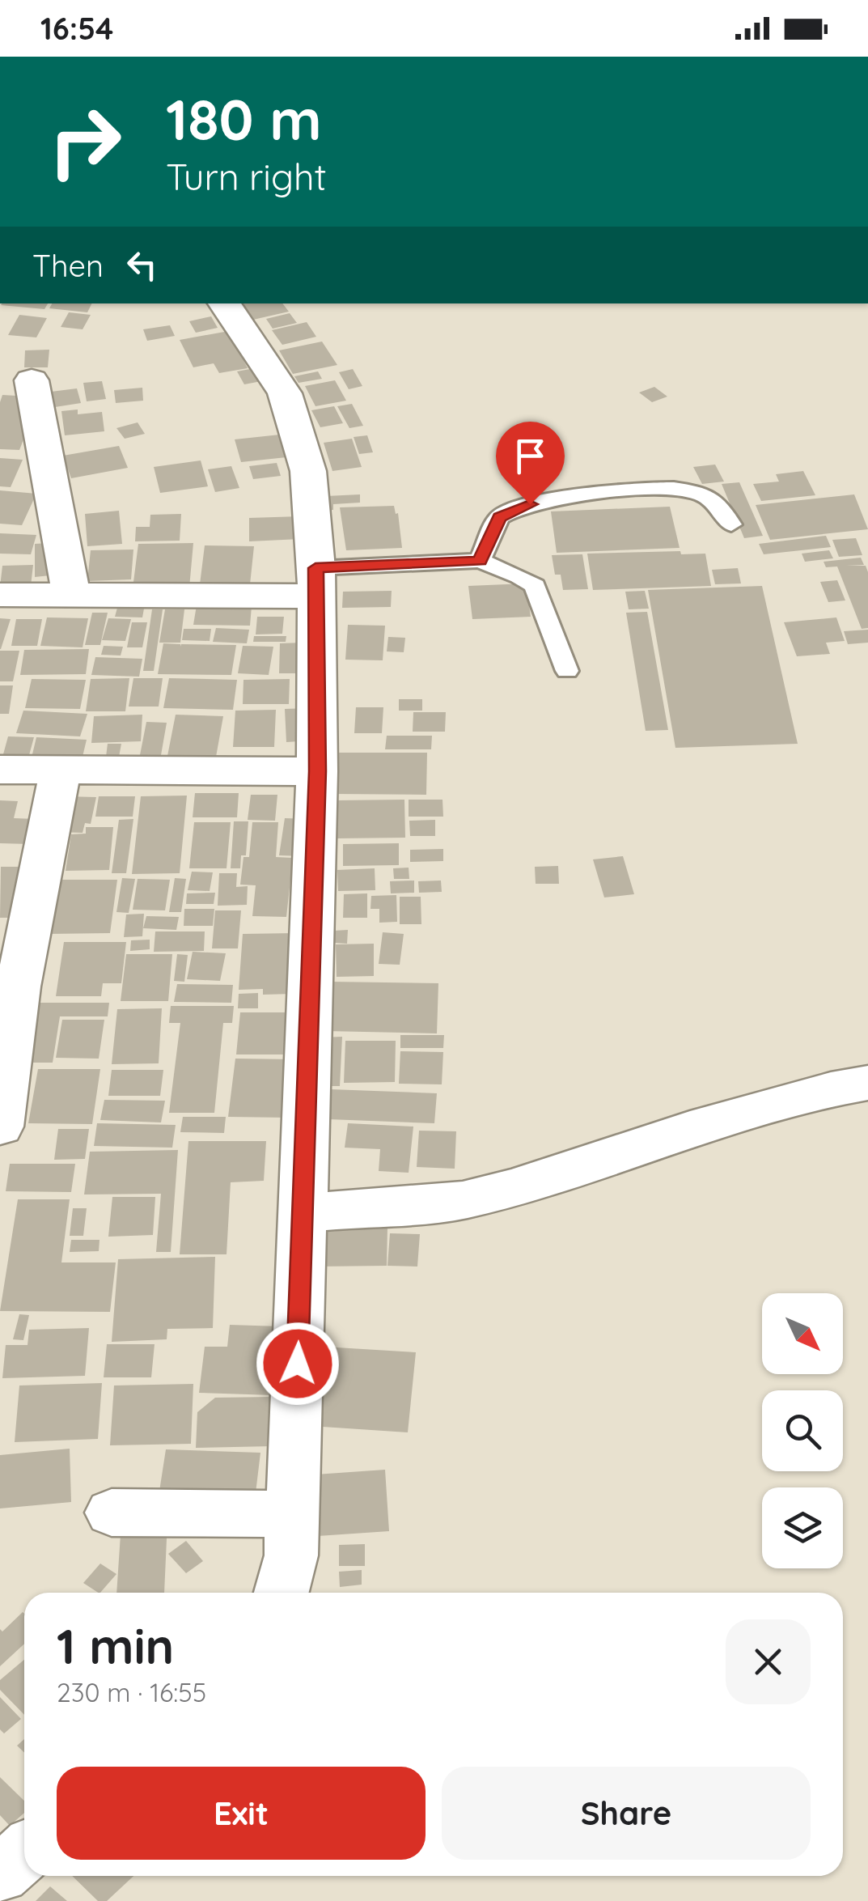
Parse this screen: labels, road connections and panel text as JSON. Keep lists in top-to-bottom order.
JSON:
{
  "north": "bottom right",
  "page": {
    "status": "16:54",
    "turn": ["180 m", "Turn right"],
    "then": "Then",
    "heading": ["1 min", "230 m · 16:55"],
    "buttons": ["Exit", "Share"]
  }
}
